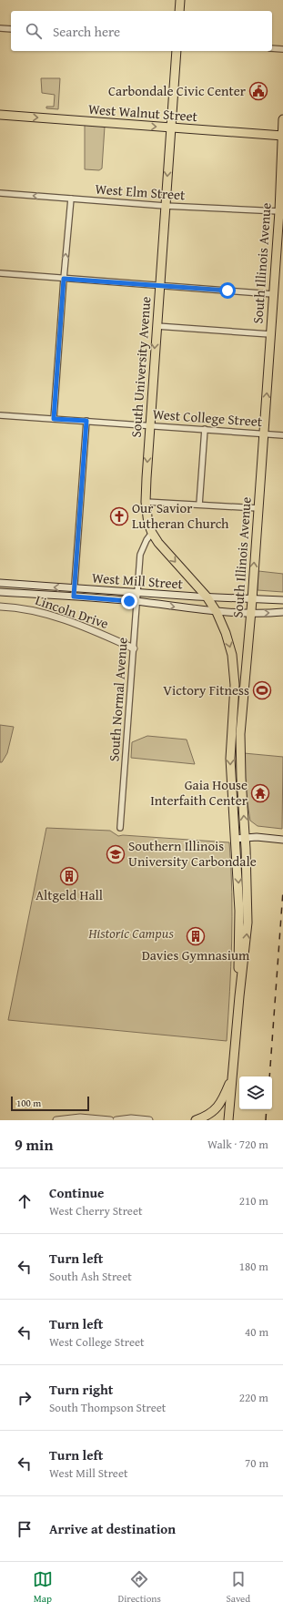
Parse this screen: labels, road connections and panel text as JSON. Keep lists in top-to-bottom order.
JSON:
{
  "streets": {
    "highway": ["West Walnut Street", "South Illinois Avenue", "South University Avenue"],
    "main road": ["West Mill Street", "Lincoln Drive"],
    "street": ["West Elm Street", "West College Street", "South Normal Avenue"]
  },
  "crossings": [
    ["West Walnut Street", "South Illinois Avenue"],
    ["West Walnut Street", "South University Avenue"],
    ["West Elm Street", "South Illinois Avenue"],
    ["West Elm Street", "South University Avenue"],
    ["South Illinois Avenue", "South University Avenue"],
    ["South Illinois Avenue", "West College Street"],
    ["South Illinois Avenue", "West Mill Street"],
    ["South Illinois Avenue", "South Normal Avenue"],
    ["South University Avenue", "West College Street"],
    ["South University Avenue", "South Normal Avenue"],
    ["West Mill Street", "South Normal Avenue"],
    ["Lincoln Drive", "South Normal Avenue"]
  ],
  "one_way": ["West Walnut Street", "South University Avenue"],
  "parks": ["Historic Campus"],
  "places": {
    "public building": ["Carbondale Civic Center"],
    "church": ["Our Savior Lutheran Church"],
    "sports": ["Victory Fitness"],
    "temple": ["Gaia House Interfaith Center"],
    "school or university": ["Southern Illinois University Carbondale"],
    "building": ["Altgeld Hall", "Davies Gymnasium"]
  },
  "scale_bar": "100 m",
  "page": {
    "search": "Search here",
    "scale": "100 m",
    "heading": ["9 min", "Walk · 720 m"],
    "list": [
      ["Continue", "West Cherry Street", "210 m"],
      ["Turn left", "South Ash Street", "180 m"],
      ["Turn left", "West College Street", "40 m"],
      ["Turn right", "South Thompson Street", "220 m"],
      ["Turn left", "West Mill Street", "70 m"],
      "Arrive at destination"
    ],
    "nav": ["Map", "Directions", "Saved"]
  }
}
